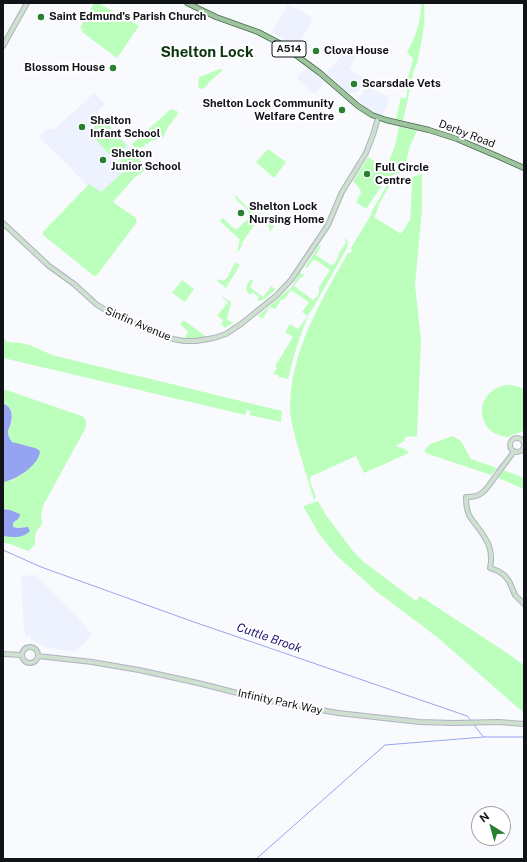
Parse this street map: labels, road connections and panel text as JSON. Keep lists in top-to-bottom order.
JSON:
{
  "streets": {
    "main road": ["A514", "Derby Road"],
    "street": ["Sinfin Avenue", "Infinity Park Way"]
  },
  "crossings": [
    ["A514", "Derby Road"],
    ["A514", "Sinfin Avenue"],
    ["Derby Road", "Sinfin Avenue"]
  ],
  "districts": ["Shelton Lock"],
  "water": ["Cuttle Brook"],
  "places": [
    "Saint Edmund's Parish Church",
    "Clova House",
    "Blossom House",
    "Scarsdale Vets",
    "Shelton Lock Community Welfare Centre",
    "Shelton Infant School",
    "Shelton Junior School",
    "Full Circle Centre",
    "Shelton Lock Nursing Home"
  ],
  "north": "top left"
}
